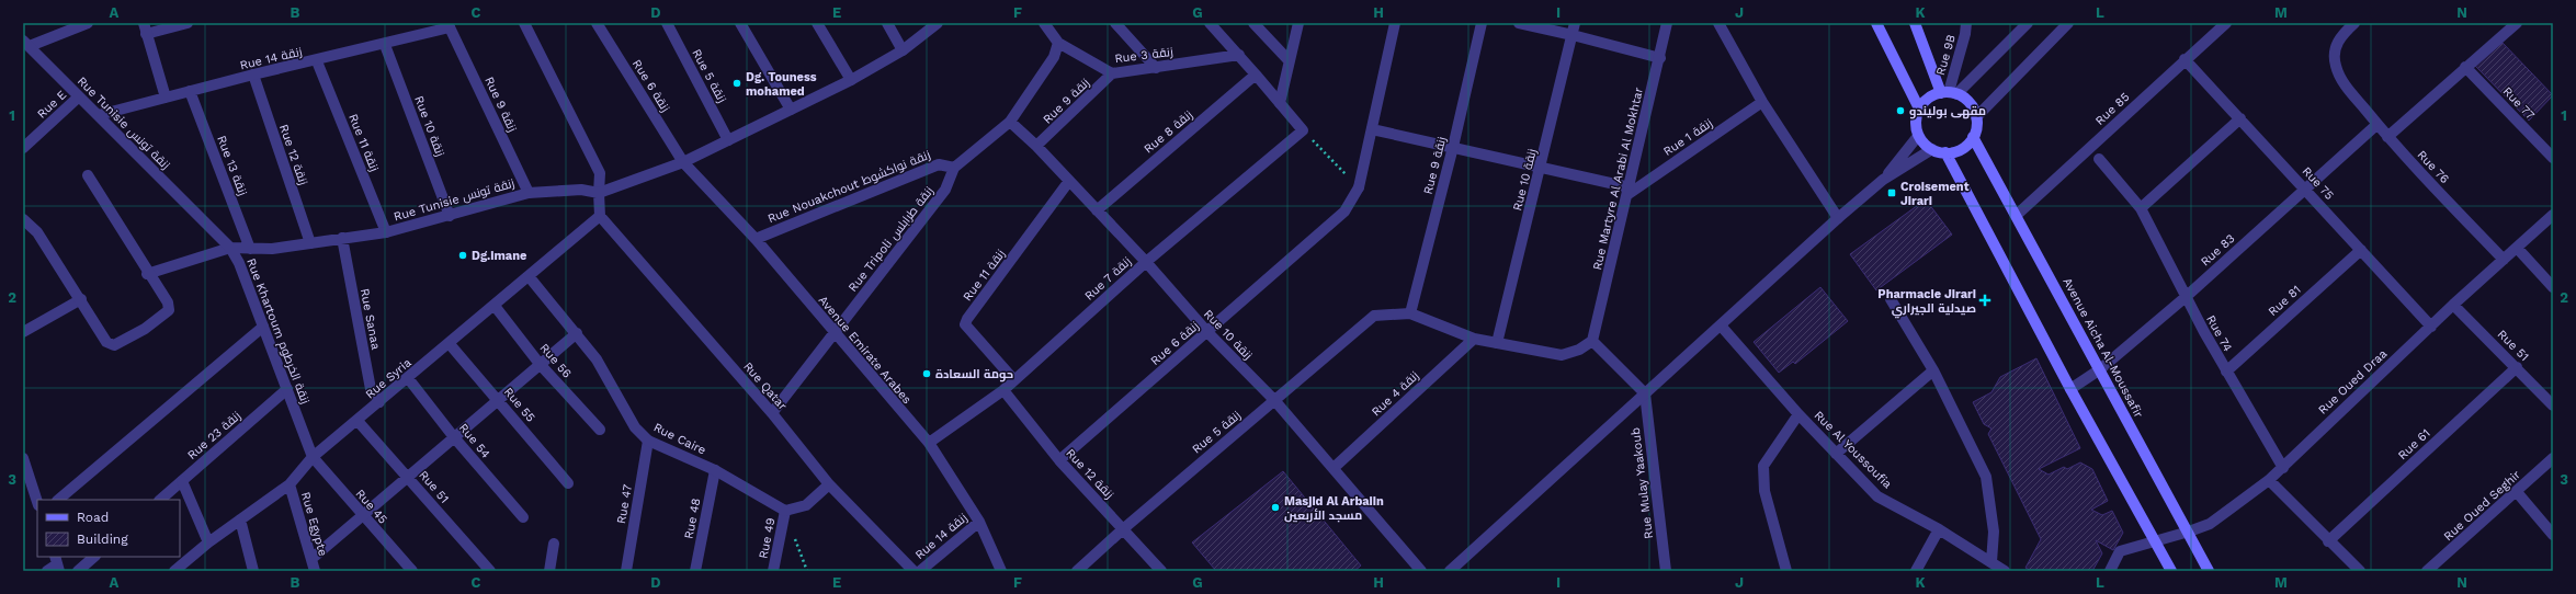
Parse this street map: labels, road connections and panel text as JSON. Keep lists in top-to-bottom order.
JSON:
{
  "streets": {
    "main road": ["Avenue Aicha Al-Moussafir"],
    "street": [
      "Rue 3 زنقة",
      "Rue 9B",
      "Rue 14 زنقة",
      "Rue 5 زنقة",
      "Rue 6 زنقة",
      "Rue 9 زنقة",
      "Rue 77",
      "Rue E",
      "Rue 85",
      "Rue Tunisie زنقة تونس",
      "Rue 10 زنقة",
      "Rue 8 زنقة",
      "Rue 1 زنقة",
      "Rue 11 زنقة",
      "Rue 12 زنقة",
      "Rue 13 زنقة",
      "Rue 76",
      "Rue Martyre Al Arabi Al Mokhtar",
      "Rue 75",
      "Rue Nouakchout زنقة نواكشوط",
      "Rue Tripoli زنقة طرابلس",
      "Rue 83",
      "Rue 7 زنقة",
      "Rue 81",
      "Rue Sanaa",
      "Rue Khartoum زنقة الخرطوم",
      "Rue 74",
      "Rue 51",
      "Avenue Emirate Arabes",
      "Rue 56",
      "Rue Syria",
      "Rue Oued Draa",
      "Rue Qatar",
      "Rue 4 زنقة",
      "Rue 55",
      "Rue 23 زنقة",
      "Rue Caire",
      "Rue 54",
      "Rue 61",
      "Rue Al Youssoufia",
      "Rue Mulay Yaakoub",
      "Rue 47",
      "Rue Oued Seghir",
      "Rue 45",
      "Rue 48",
      "Rue Egypte",
      "Rue 49"
    ]
  },
  "crossings": [
    ["Rue 3 زنقة", "Rue 9 زنقة"],
    ["Rue 9B", "Avenue Aicha Al-Moussafir"],
    ["Rue 14 زنقة", "Rue 9 زنقة"],
    ["Rue 14 زنقة", "Rue Tunisie زنقة تونس"],
    ["Rue 14 زنقة", "Rue 10 زنقة"],
    ["Rue 14 زنقة", "Rue 11 زنقة"],
    ["Rue 14 زنقة", "Rue 12 زنقة"],
    ["Rue 14 زنقة", "Rue 13 زنقة"],
    ["Rue 14 زنقة", "Avenue Emirate Arabes"],
    ["Rue 5 زنقة", "Rue 9 زنقة"],
    ["Rue 5 زنقة", "Rue Tunisie زنقة تونس"],
    ["Rue 5 زنقة", "Rue 10 زنقة"],
    ["Rue 5 زنقة", "Rue 12 زنقة"],
    ["Rue 6 زنقة", "Rue Tunisie زنقة تونس"],
    ["Rue 6 زنقة", "Rue 10 زنقة"],
    ["Rue 6 زنقة", "Rue 12 زنقة"],
    ["Rue 6 زنقة", "Avenue Emirate Arabes"],
    ["Rue 9 زنقة", "Rue Tunisie زنقة تونس"],
    ["Rue 9 زنقة", "Rue 10 زنقة"],
    ["Rue E", "Rue Tunisie زنقة تونس"],
    ["Rue 85", "Rue 75"],
    ["Rue 85", "Avenue Aicha Al-Moussafir"],
    ["Rue Tunisie زنقة تونس", "Rue 10 زنقة"],
    ["Rue Tunisie زنقة تونس", "Rue 11 زنقة"],
    ["Rue Tunisie زنقة تونس", "Rue 12 زنقة"],
    ["Rue Tunisie زنقة تونس", "Rue 13 زنقة"],
    ["Rue Tunisie زنقة تونس", "Rue Sanaa"],
    ["Rue Tunisie زنقة تونس", "Rue Khartoum زنقة الخرطوم"],
    ["Rue Tunisie زنقة تونس", "Avenue Emirate Arabes"],
    ["Rue 10 زنقة", "Rue 8 زنقة"],
    ["Rue 10 زنقة", "Rue 11 زنقة"],
    ["Rue 10 زنقة", "Rue 7 زنقة"],
    ["Rue 10 زنقة", "Rue 4 زنقة"],
    ["Rue 1 زنقة", "Rue Martyre Al Arabi Al Mokhtar"],
    ["Rue 11 زنقة", "Rue 7 زنقة"],
    ["Rue 12 زنقة", "Rue 7 زنقة"],
    ["Rue 76", "Rue 83"],
    ["Rue 76", "Rue Oued Draa"],
    ["Rue 75", "Rue 83"],
    ["Rue 75", "Rue 81"],
    ["Rue 75", "Rue Oued Draa"],
    ["Rue Nouakchout زنقة نواكشوط", "Rue Tripoli زنقة طرابلس"],
    ["Rue Nouakchout زنقة نواكشوط", "Avenue Emirate Arabes"],
    ["Rue Tripoli زنقة طرابلس", "Avenue Emirate Arabes"],
    ["Rue Tripoli زنقة طرابلس", "Rue Qatar"],
    ["Rue 83", "Rue 74"],
    ["Rue 83", "Avenue Aicha Al-Moussafir"],
    ["Rue 7 زنقة", "Avenue Emirate Arabes"],
    ["Rue 81", "Rue 74"],
    ["Rue Sanaa", "Rue Syria"],
    ["Rue Khartoum زنقة الخرطوم", "Rue Syria"],
    ["Rue Khartoum زنقة الخرطوم", "Rue 23 زنقة"],
    ["Rue Khartoum زنقة الخرطوم", "Rue 45"],
    ["Rue 74", "Rue Oued Draa"],
    ["Rue 51", "Rue Syria"],
    ["Rue 51", "Rue Oued Draa"],
    ["Rue 51", "Rue 61"],
    ["Avenue Aicha Al-Moussafir", "Rue Oued Draa"],
    ["Rue 56", "Rue Syria"],
    ["Rue Syria", "Rue Qatar"],
    ["Rue Syria", "Rue 55"],
    ["Rue Syria", "Rue Caire"],
    ["Rue Syria", "Rue 54"],
    ["Rue Syria", "Rue 45"],
    ["Rue Syria", "Rue Egypte"],
    ["Rue Caire", "Rue 47"],
    ["Rue Caire", "Rue 48"],
    ["Rue Caire", "Rue 49"]
  ],
  "places": {
    "other": [
      "Dg. Touness mohamed",
      "مقهى بوليندو",
      "Dg.imane",
      "حومة السعادة",
      "Masjid Al Arbaiin مسجد الأربعين"
    ],
    "transit": ["Croisement Jirari"],
    "health": ["Pharmacie Jirari صيدلية الجيراري"]
  },
  "legend": ["Road", "Building"],
  "grid": {
    "columns": [
      "A",
      "B",
      "C",
      "D",
      "E",
      "F",
      "G",
      "H",
      "I",
      "J",
      "K",
      "L",
      "M",
      "N"
    ],
    "rows": ["1", "2", "3"]
  }
}
